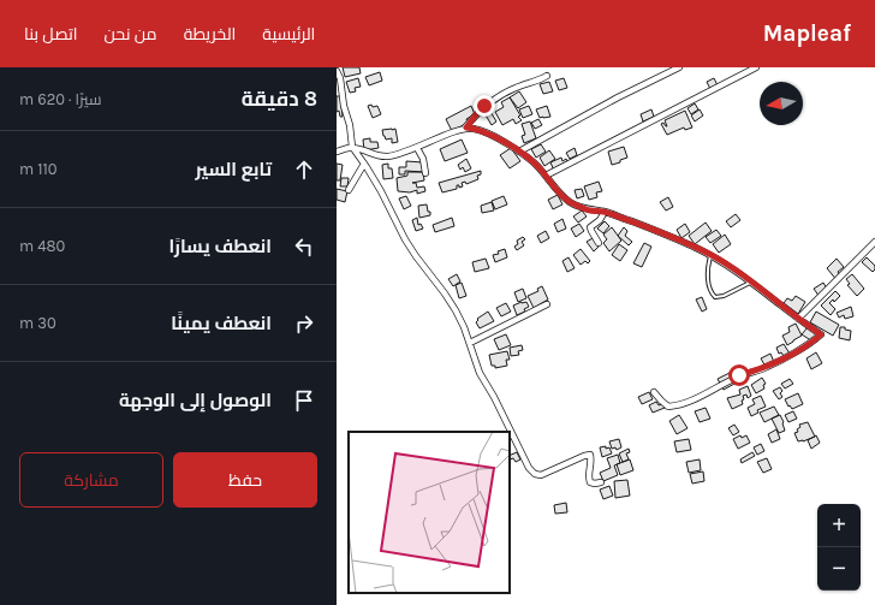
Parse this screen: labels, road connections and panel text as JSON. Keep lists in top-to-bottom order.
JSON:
{
  "north": "left",
  "page": {
    "header": "Mapleaf",
    "nav": [
      "الرئيسية",
      "الخريطة",
      "من نحن",
      "اتصل بنا"
    ],
    "heading": ["8 دقيقة", "سيرًا · 620 m"],
    "list": [
      ["تابع السير", "110 m"],
      ["انعطف يسارًا", "480 m"],
      ["انعطف يمينًا", "30 m"],
      "الوصول إلى الوجهة"
    ],
    "buttons": ["حفظ", "مشاركة"],
    "map_buttons": ["+", "−"]
  }
}
